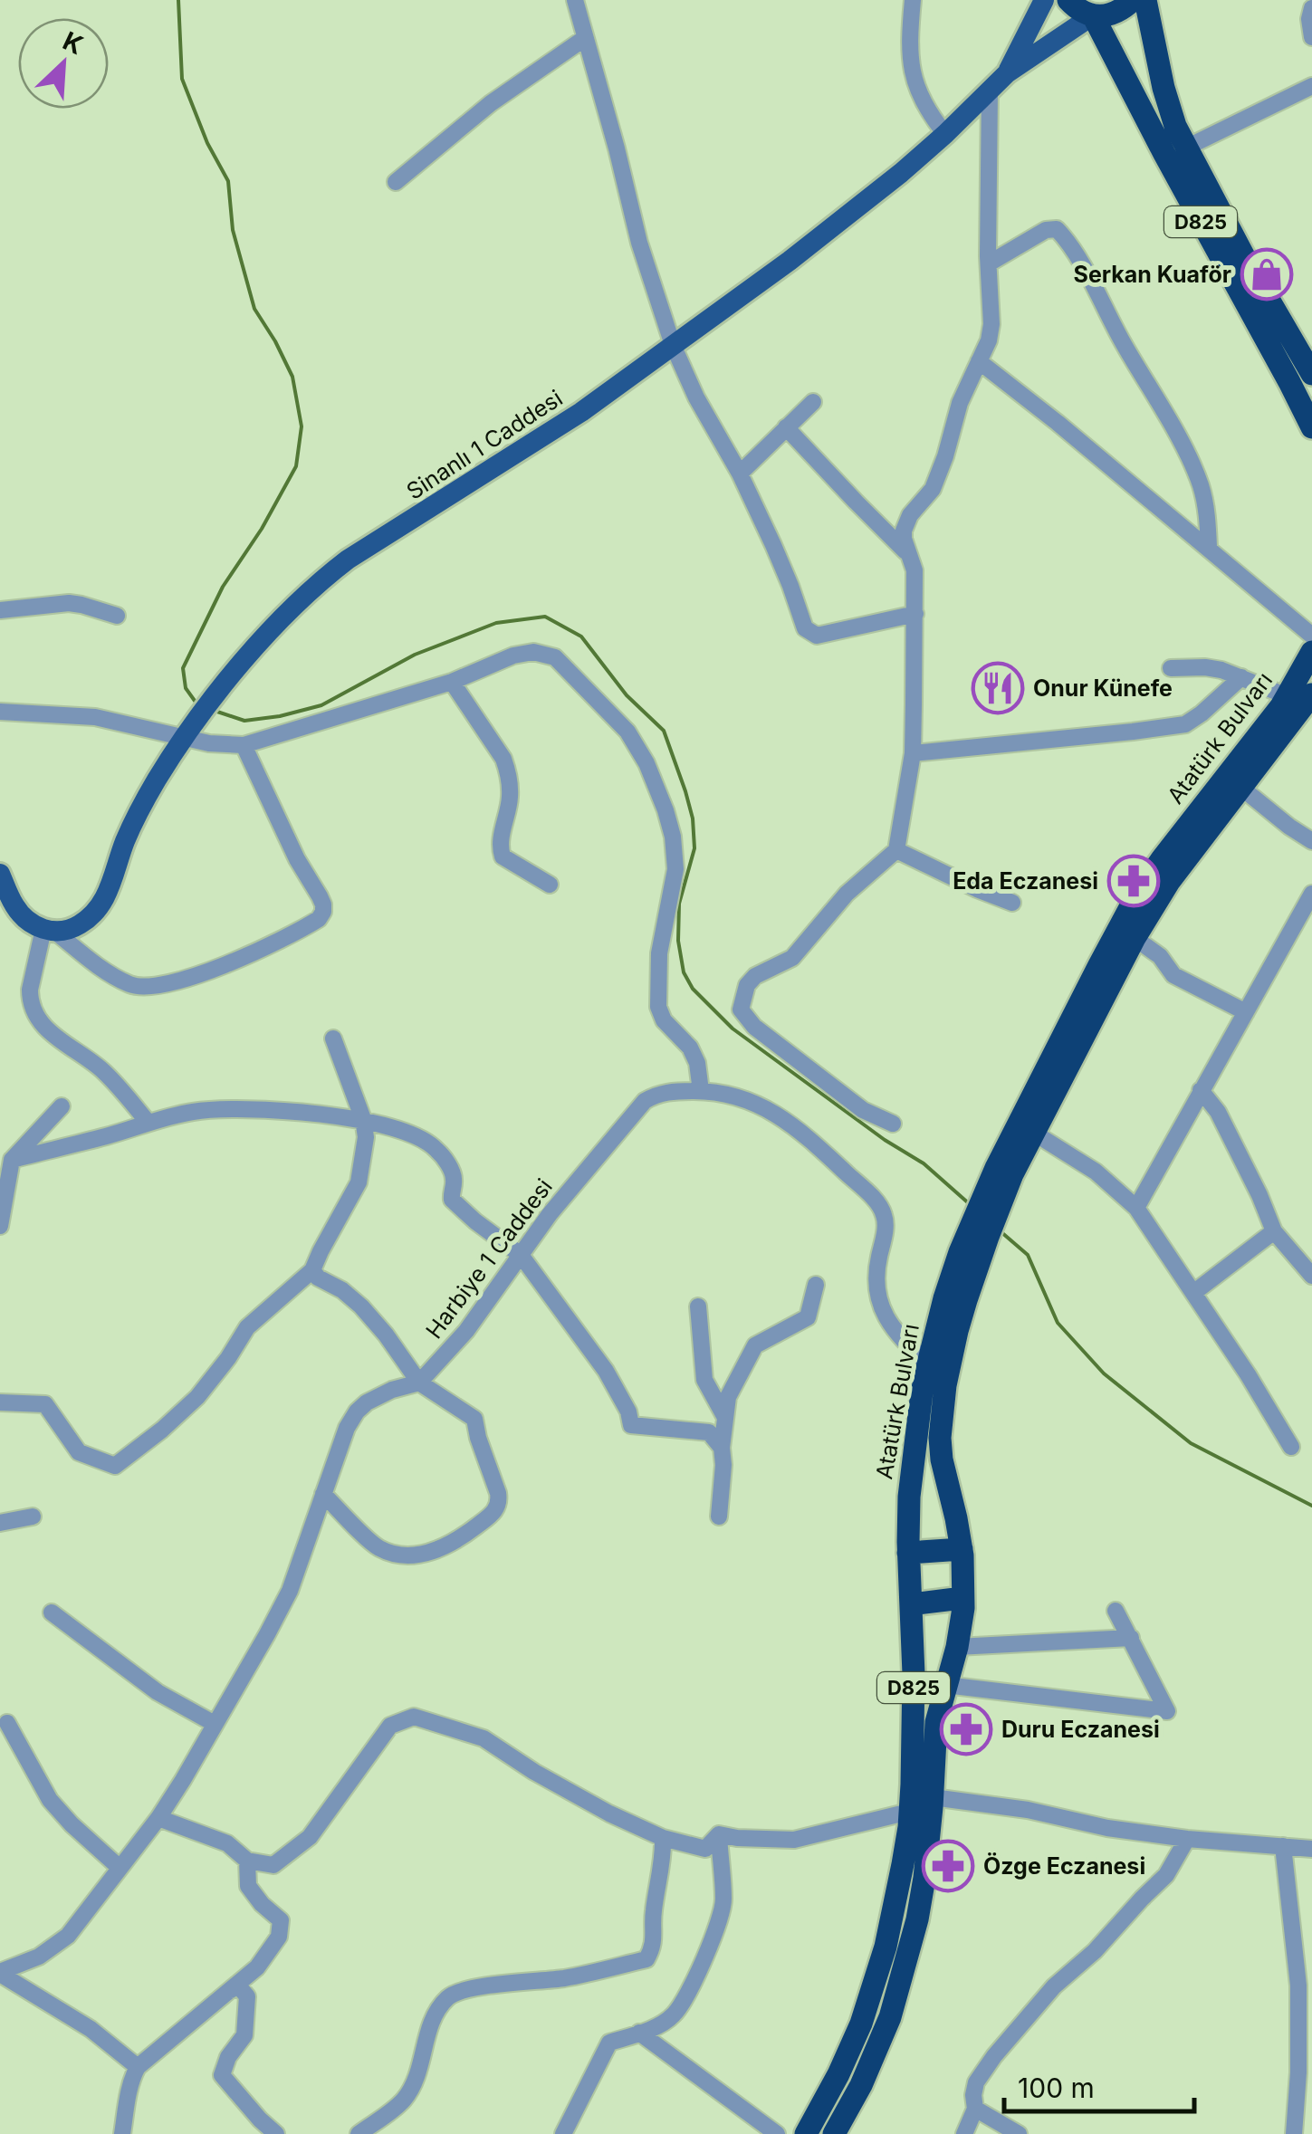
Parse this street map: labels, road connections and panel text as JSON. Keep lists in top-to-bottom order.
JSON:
{
  "streets": {
    "highway": ["D825", "Atatürk Bulvarı"],
    "main road": ["Sinanlı 1 Caddesi"],
    "street": ["Harbiye 1 Caddesi"]
  },
  "crossings": [
    ["D825", "Sinanlı 1 Caddesi"],
    ["Atatürk Bulvarı", "Harbiye 1 Caddesi"]
  ],
  "places": {
    "shop": ["Serkan Kuaför"],
    "restaurant": ["Onur Künefe"],
    "pharmacy": ["Eda Eczanesi", "Duru Eczanesi", "Özge Eczanesi"]
  },
  "scale_bar": "100 m",
  "north": "top right"
}
